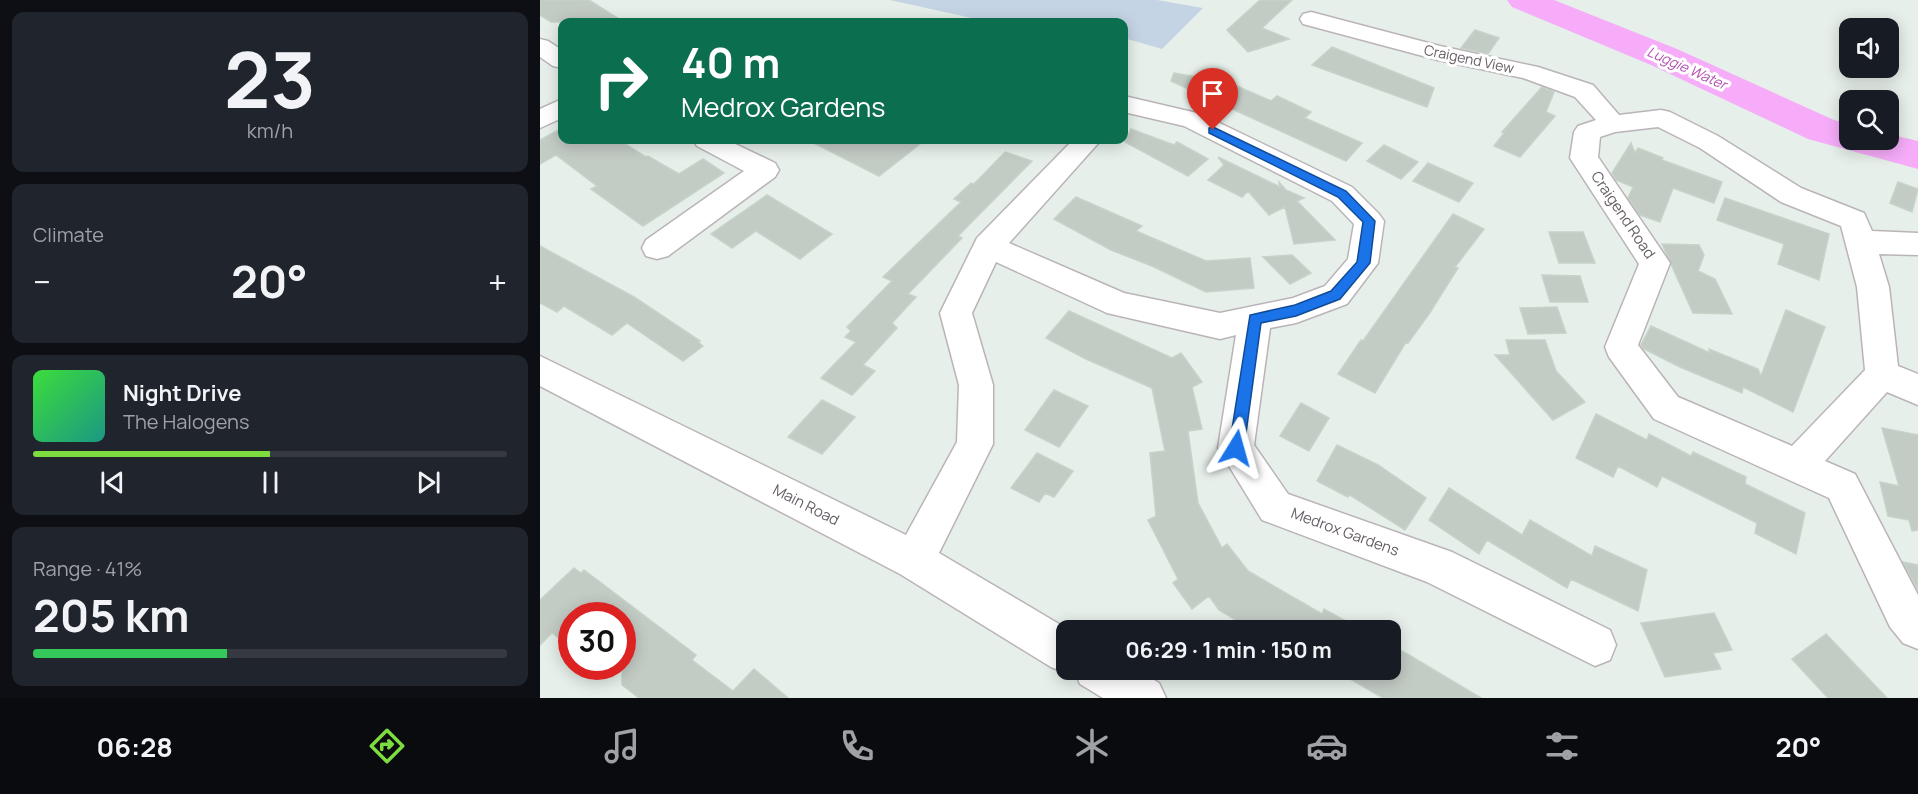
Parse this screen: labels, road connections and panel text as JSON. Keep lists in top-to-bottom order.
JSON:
{
  "streets": {
    "street": [
      "Craigend View",
      "Craigend Road",
      "Main Road",
      "Medrox Gardens"
    ]
  },
  "crossings": [
    ["Craigend View", "Craigend Road"]
  ],
  "water": ["Luggie Water"],
  "page": {
    "tile": [
      ["23", "km/h"],
      "Climate",
      ["Range · 41%", "205 km"]
    ],
    "turn": ["40 m", "Medrox Gardens"],
    "heat": ["−", "20°", "+"],
    "song": ["Night Drive", "The Halogens"],
    "limit": "30",
    "trip": "06:29 · 1 min · 150 m",
    "tabs": ["06:28", "20°"]
  }
}
